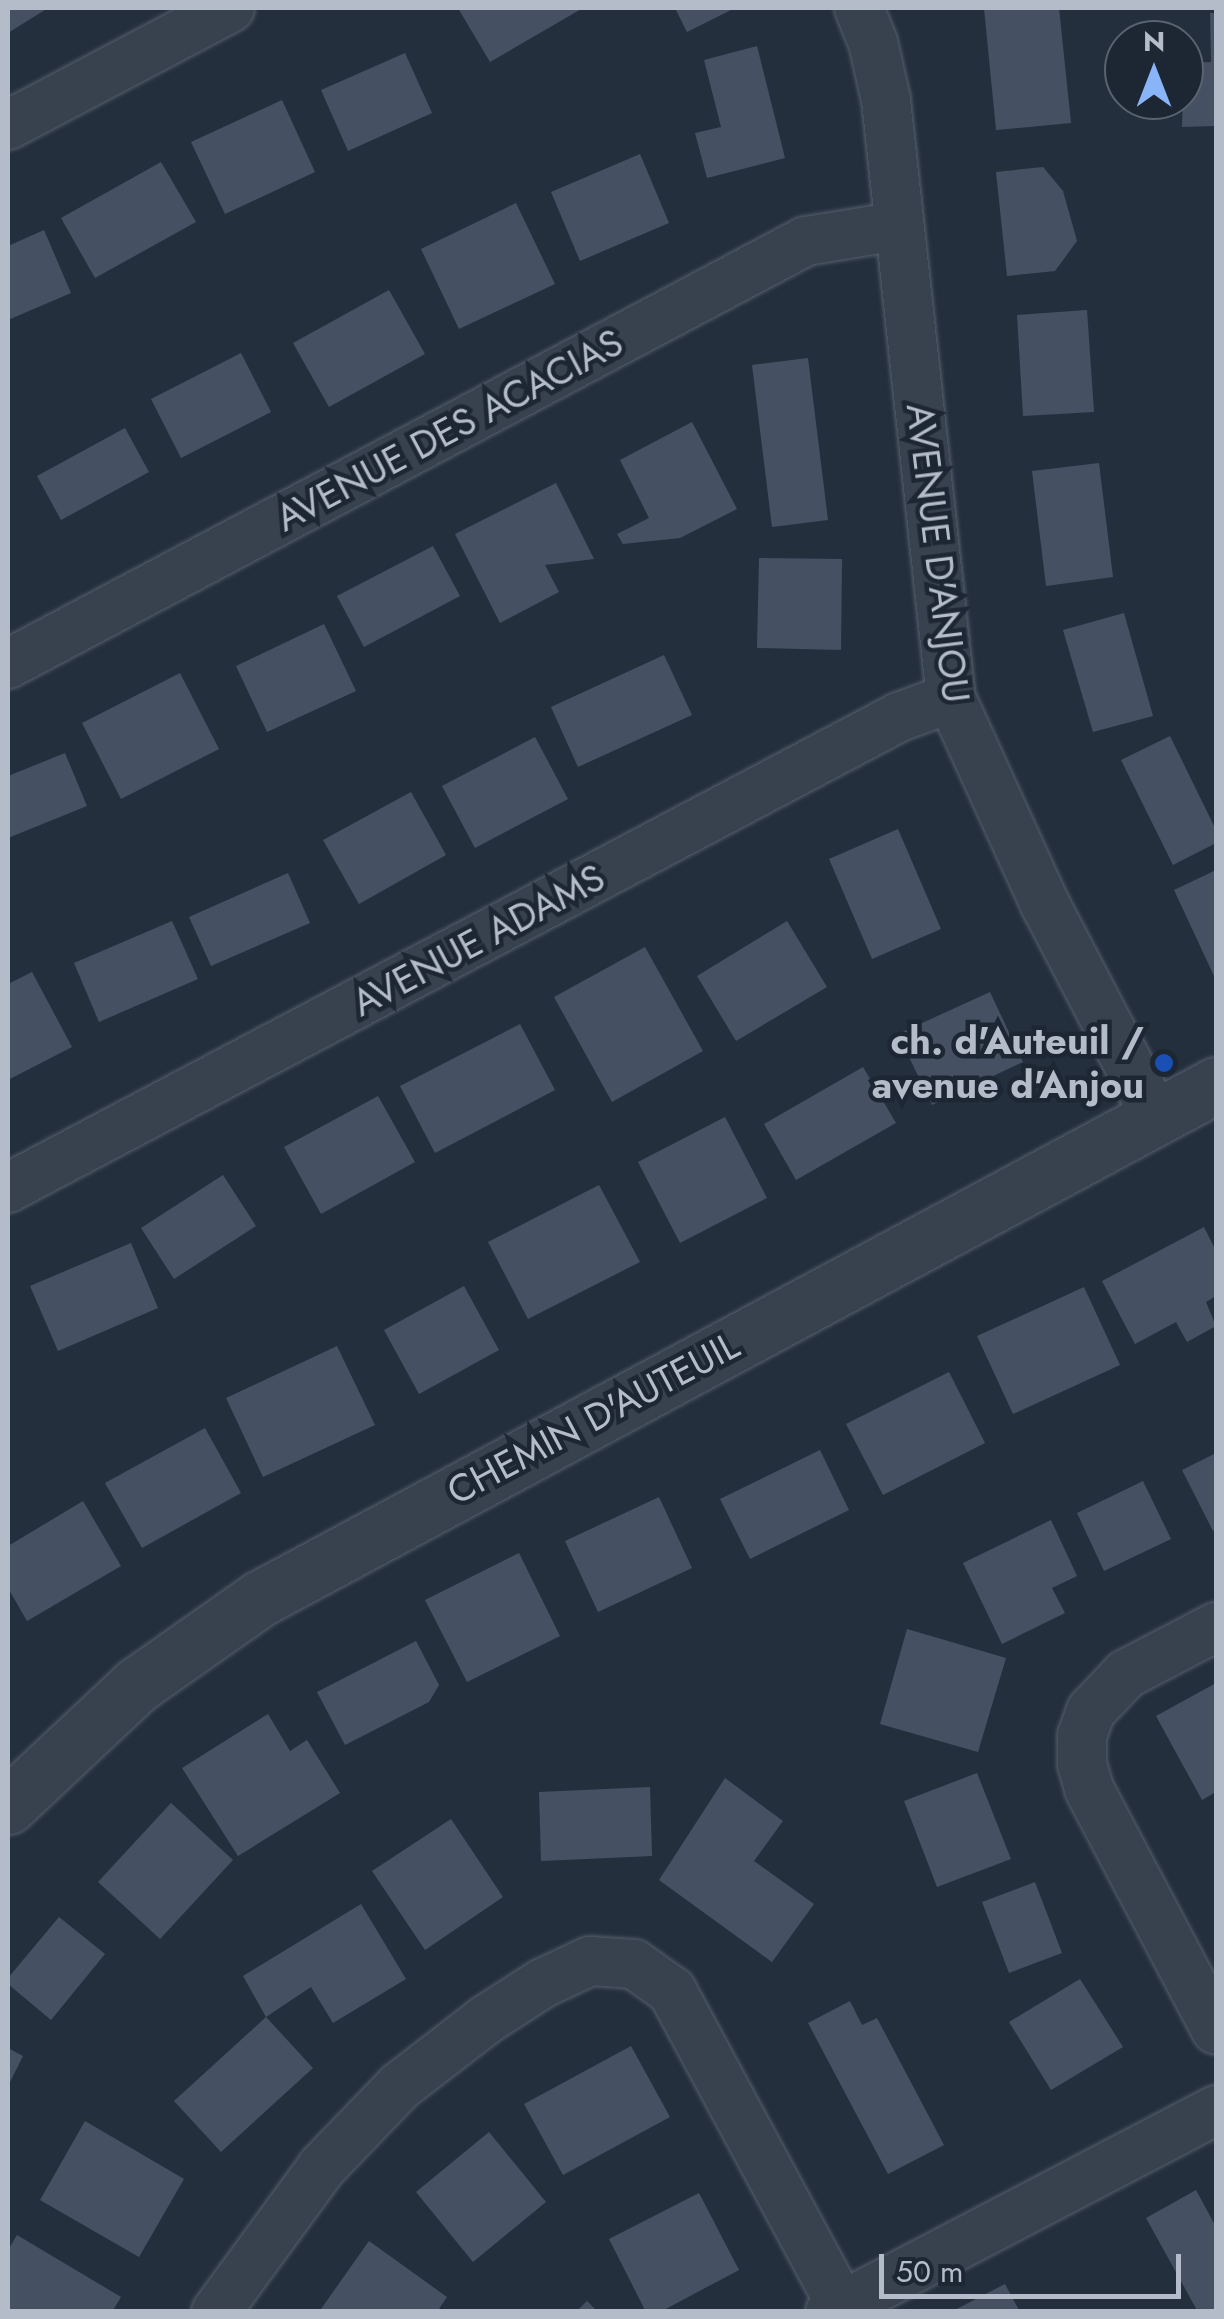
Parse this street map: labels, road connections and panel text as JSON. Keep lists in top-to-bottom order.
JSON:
{
  "streets": {
    "street": [
      "AVENUE DES ACACIAS",
      "AVENUE D'ANJOU",
      "AVENUE ADAMS",
      "CHEMIN D'AUTEUIL"
    ]
  },
  "crossings": [
    ["AVENUE DES ACACIAS", "AVENUE D'ANJOU"],
    ["AVENUE D'ANJOU", "AVENUE ADAMS"],
    ["AVENUE D'ANJOU", "CHEMIN D'AUTEUIL"]
  ],
  "places": ["ch. d'Auteuil / avenue d'Anjou"],
  "scale_bar": "50 m",
  "north": "top"
}
